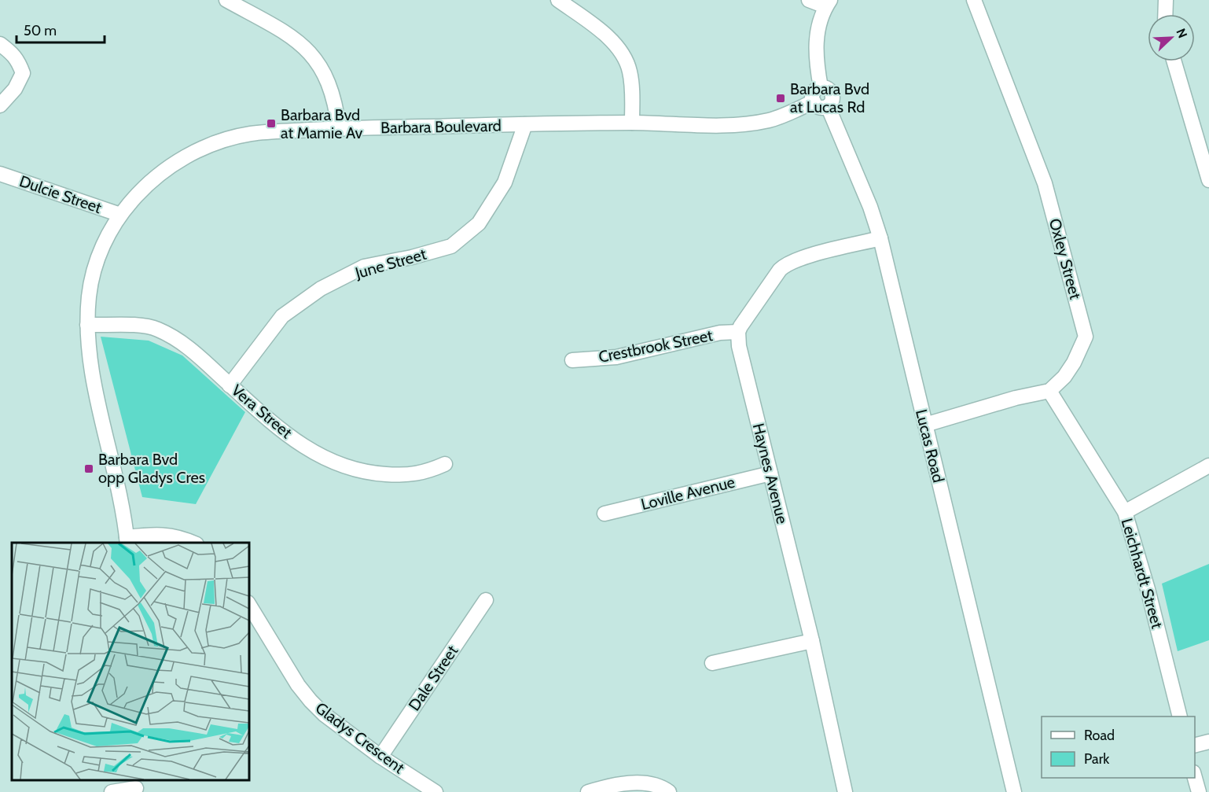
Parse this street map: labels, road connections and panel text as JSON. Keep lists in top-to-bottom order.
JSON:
{
  "streets": {
    "street": [
      "Barbara Boulevard",
      "Dulcie Street",
      "Oxley Street",
      "June Street",
      "Crestbrook Street",
      "Vera Street",
      "Lucas Road",
      "Haynes Avenue",
      "Loville Avenue",
      "Leichhardt Street",
      "Dale Street",
      "Gladys Crescent"
    ]
  },
  "crossings": [
    ["Barbara Boulevard", "Dulcie Street"],
    ["Barbara Boulevard", "June Street"],
    ["Barbara Boulevard", "Vera Street"],
    ["Barbara Boulevard", "Lucas Road"],
    ["Oxley Street", "Leichhardt Street"],
    ["June Street", "Vera Street"],
    ["Crestbrook Street", "Haynes Avenue"],
    ["Haynes Avenue", "Loville Avenue"],
    ["Dale Street", "Gladys Crescent"]
  ],
  "places": {
    "transit": ["Barbara Bvd at Lucas Rd", "Barbara Bvd at Mamie Av", "Barbara Bvd opp Gladys Cres"]
  },
  "legend": ["Road", "Park"],
  "scale_bar": "50 m",
  "north": "top right"
}
